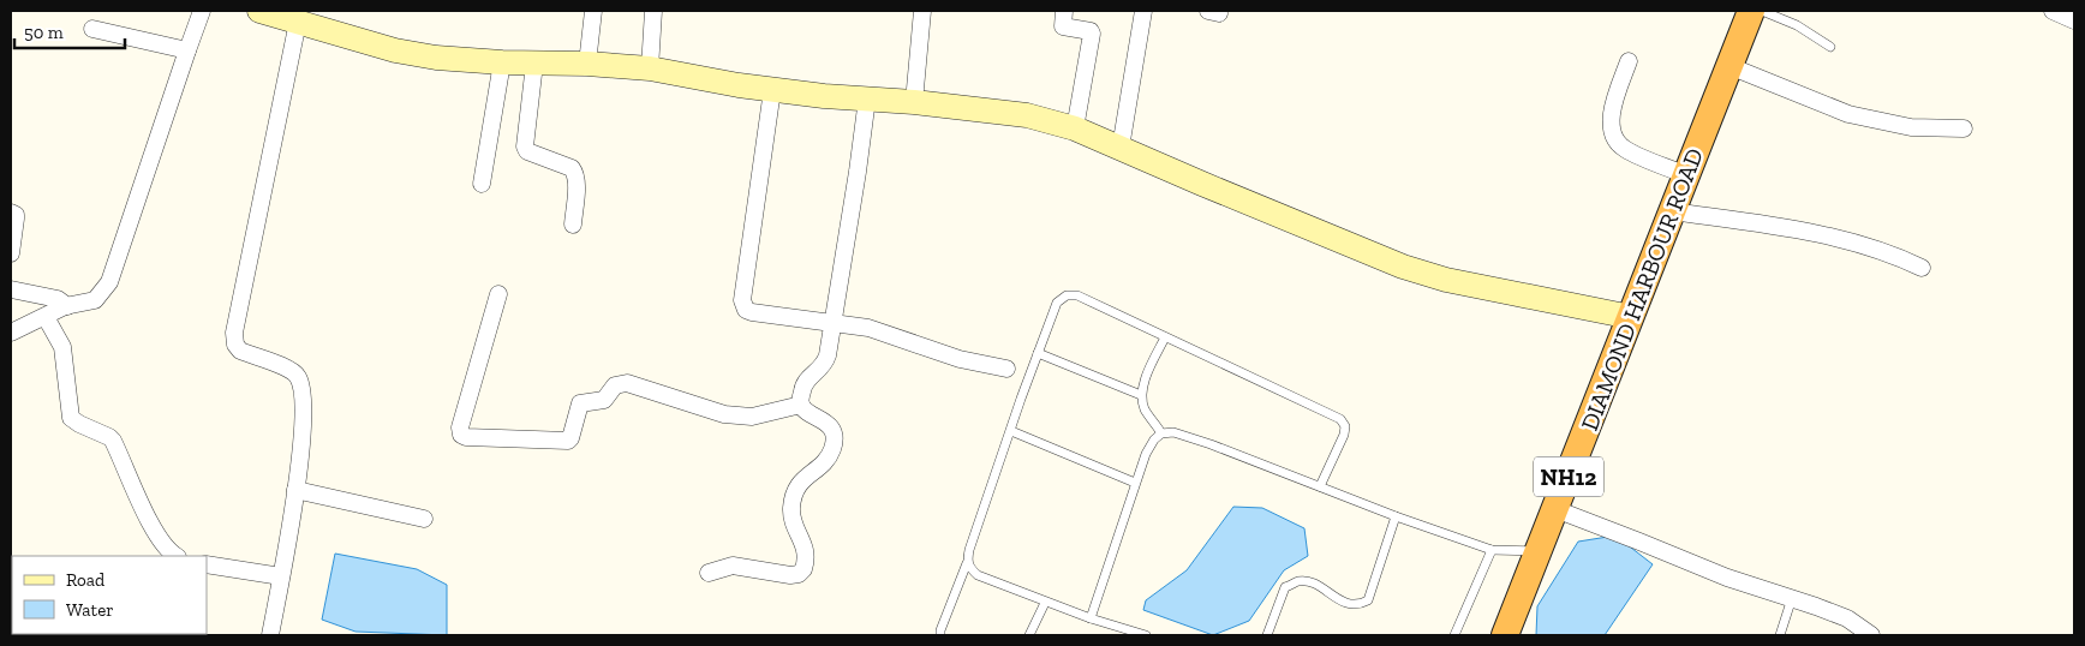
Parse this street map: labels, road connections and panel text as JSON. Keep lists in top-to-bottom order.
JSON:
{
  "streets": {
    "highway": ["DIAMOND HARBOUR ROAD", "NH12"]
  },
  "legend": ["Road", "Water"],
  "scale_bar": "50 m"
}
